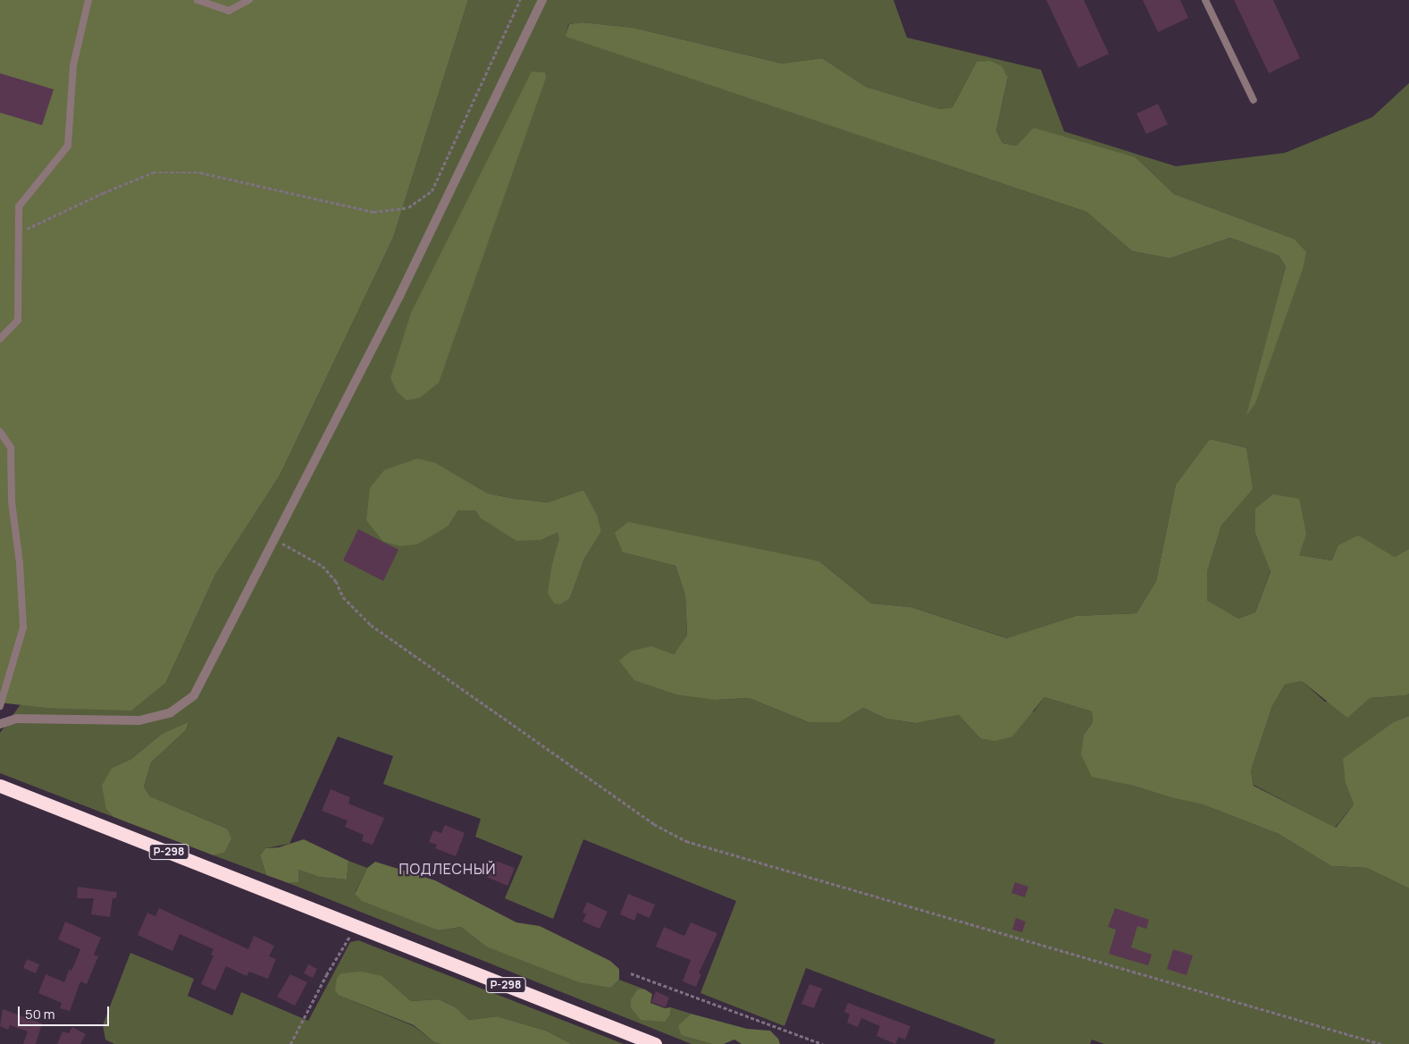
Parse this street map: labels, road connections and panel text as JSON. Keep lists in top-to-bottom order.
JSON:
{
  "streets": {
    "highway": ["Р-298"]
  },
  "districts": ["ПОДЛЕСНЫЙ"],
  "scale_bar": "50 m"
}
